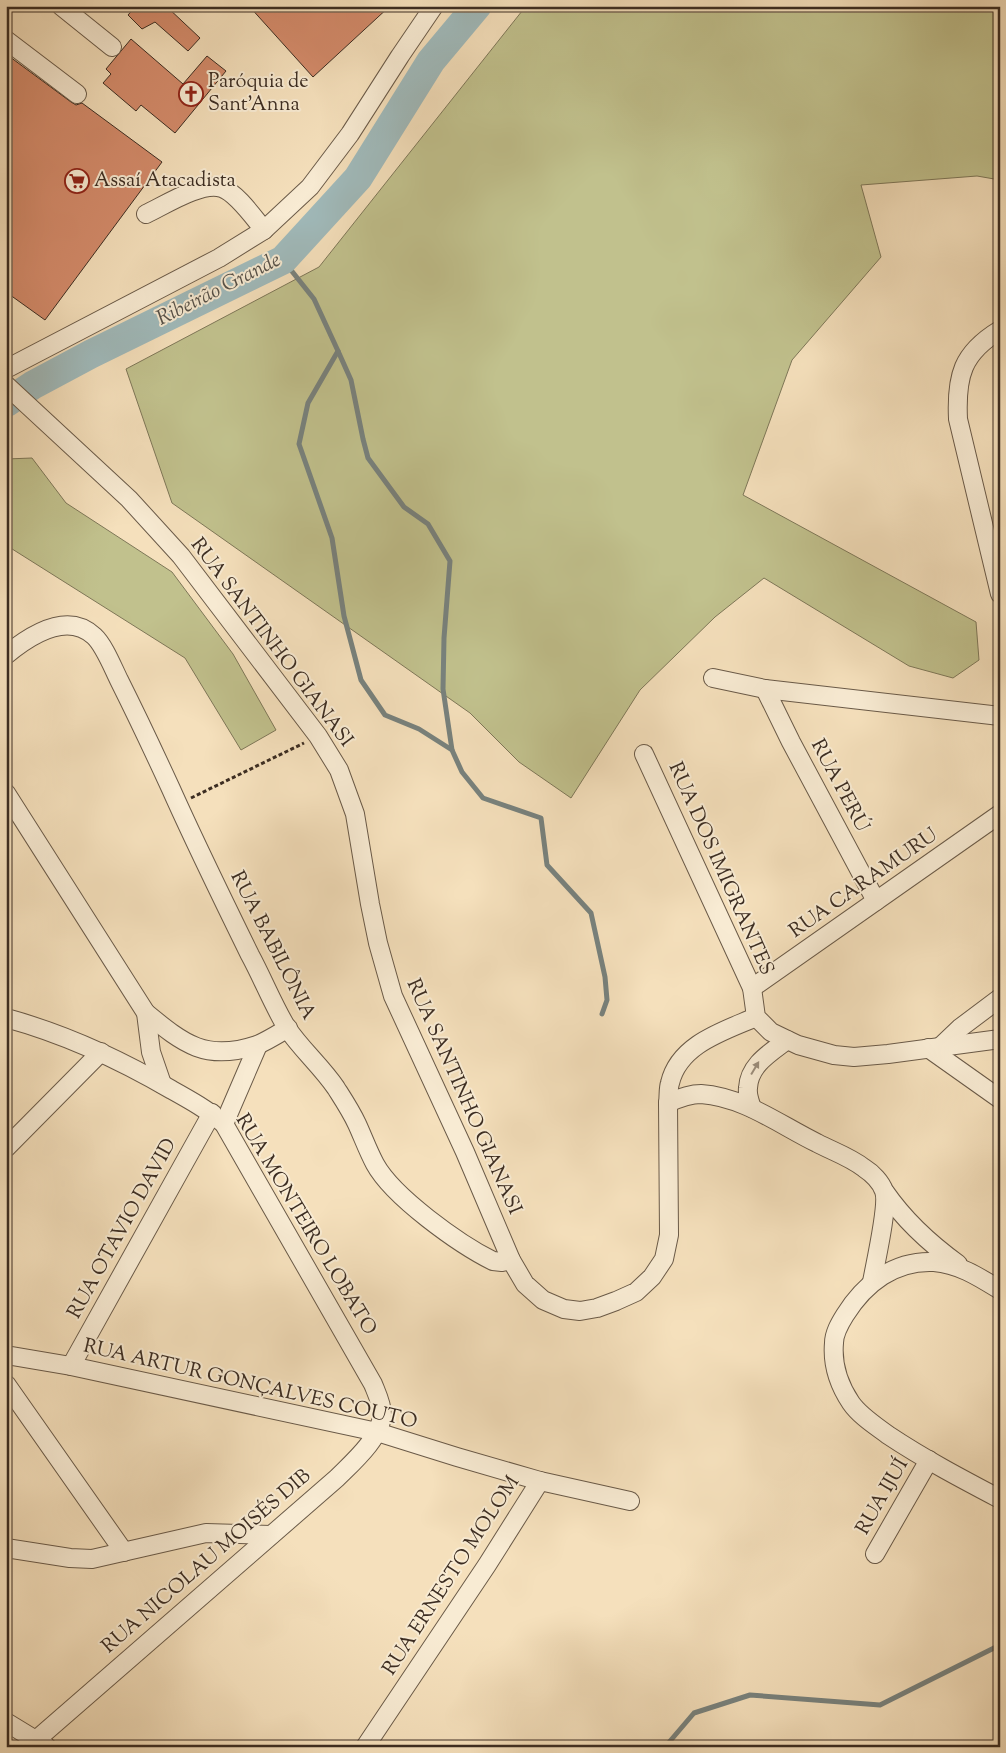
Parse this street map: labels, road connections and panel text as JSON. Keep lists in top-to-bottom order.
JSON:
{
  "streets": {
    "street": [
      "RUA SANTINHO GIANASI",
      "RUA PERÚ",
      "RUA DOS IMIGRANTES",
      "RUA CARAMURU",
      "RUA BABILÔNIA",
      "RUA MONTEIRO LOBATO",
      "RUA OTAVIO DAVID",
      "RUA ARTUR GONÇALVES COUTO",
      "RUA IJUÍ",
      "RUA NICOLAU MOISÉS DIB",
      "RUA ERNESTO MOLOM"
    ]
  },
  "crossings": [
    ["RUA SANTINHO GIANASI", "RUA DOS IMIGRANTES"],
    ["RUA SANTINHO GIANASI", "RUA BABILÔNIA"],
    ["RUA PERÚ", "RUA CARAMURU"],
    ["RUA DOS IMIGRANTES", "RUA CARAMURU"],
    ["RUA MONTEIRO LOBATO", "RUA OTAVIO DAVID"],
    ["RUA MONTEIRO LOBATO", "RUA NICOLAU MOISÉS DIB"],
    ["RUA OTAVIO DAVID", "RUA ARTUR GONÇALVES COUTO"],
    ["RUA ARTUR GONÇALVES COUTO", "RUA NICOLAU MOISÉS DIB"],
    ["RUA ARTUR GONÇALVES COUTO", "RUA ERNESTO MOLOM"]
  ],
  "water": ["Ribeirão Grande"],
  "places": {
    "church": ["Paróquia de Sant'Anna"],
    "supermarket": ["Assaí Atacadista"]
  }
}
